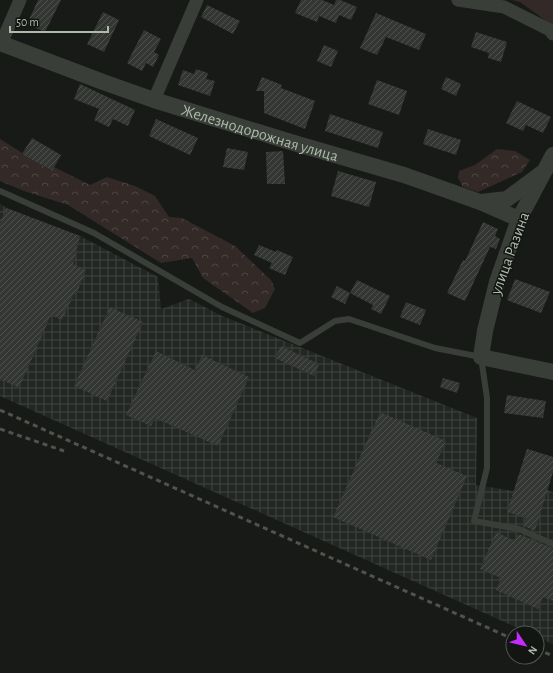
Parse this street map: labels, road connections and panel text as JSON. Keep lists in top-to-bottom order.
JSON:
{
  "streets": {
    "street": ["Железнодорожная улица", "улица Разина"]
  },
  "crossings": [
    ["Железнодорожная улица", "улица Разина"]
  ],
  "scale_bar": "50 m",
  "north": "bottom right"
}
